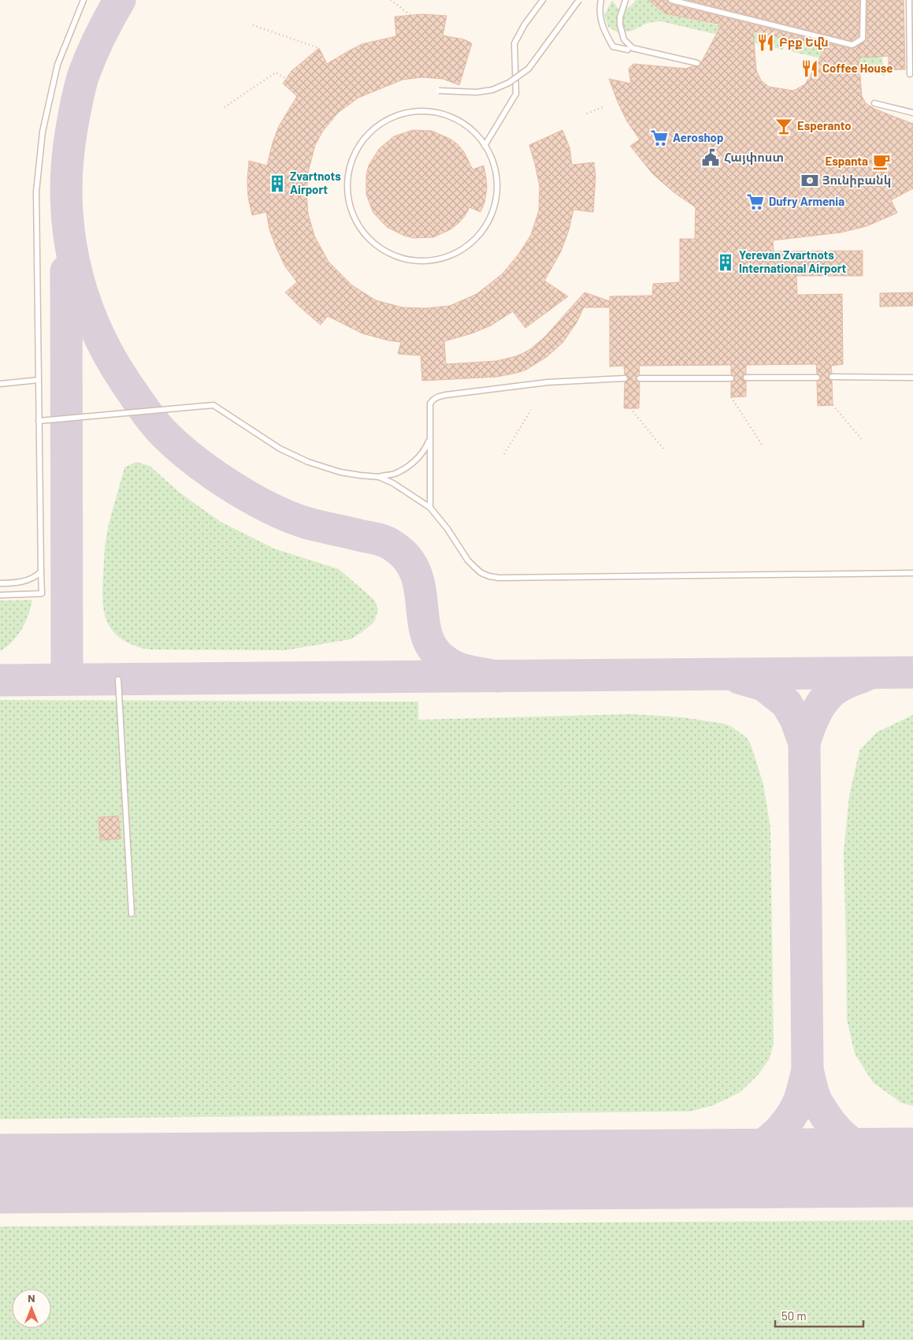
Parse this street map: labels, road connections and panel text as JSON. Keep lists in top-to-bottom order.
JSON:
{
  "places": {
    "restaurant": ["Բբք Եվն", "Coffee House"],
    "bar": ["Esperanto"],
    "supermarket": ["Aeroshop", "Dufry Armenia"],
    "public building": ["Հայփոստ"],
    "cafe": ["Espanta"],
    "bank": ["Յունիբանկ"],
    "building": ["Zvartnots Airport", "Yerevan Zvartnots International Airport"]
  },
  "scale_bar": "50 m",
  "north": "top"
}
